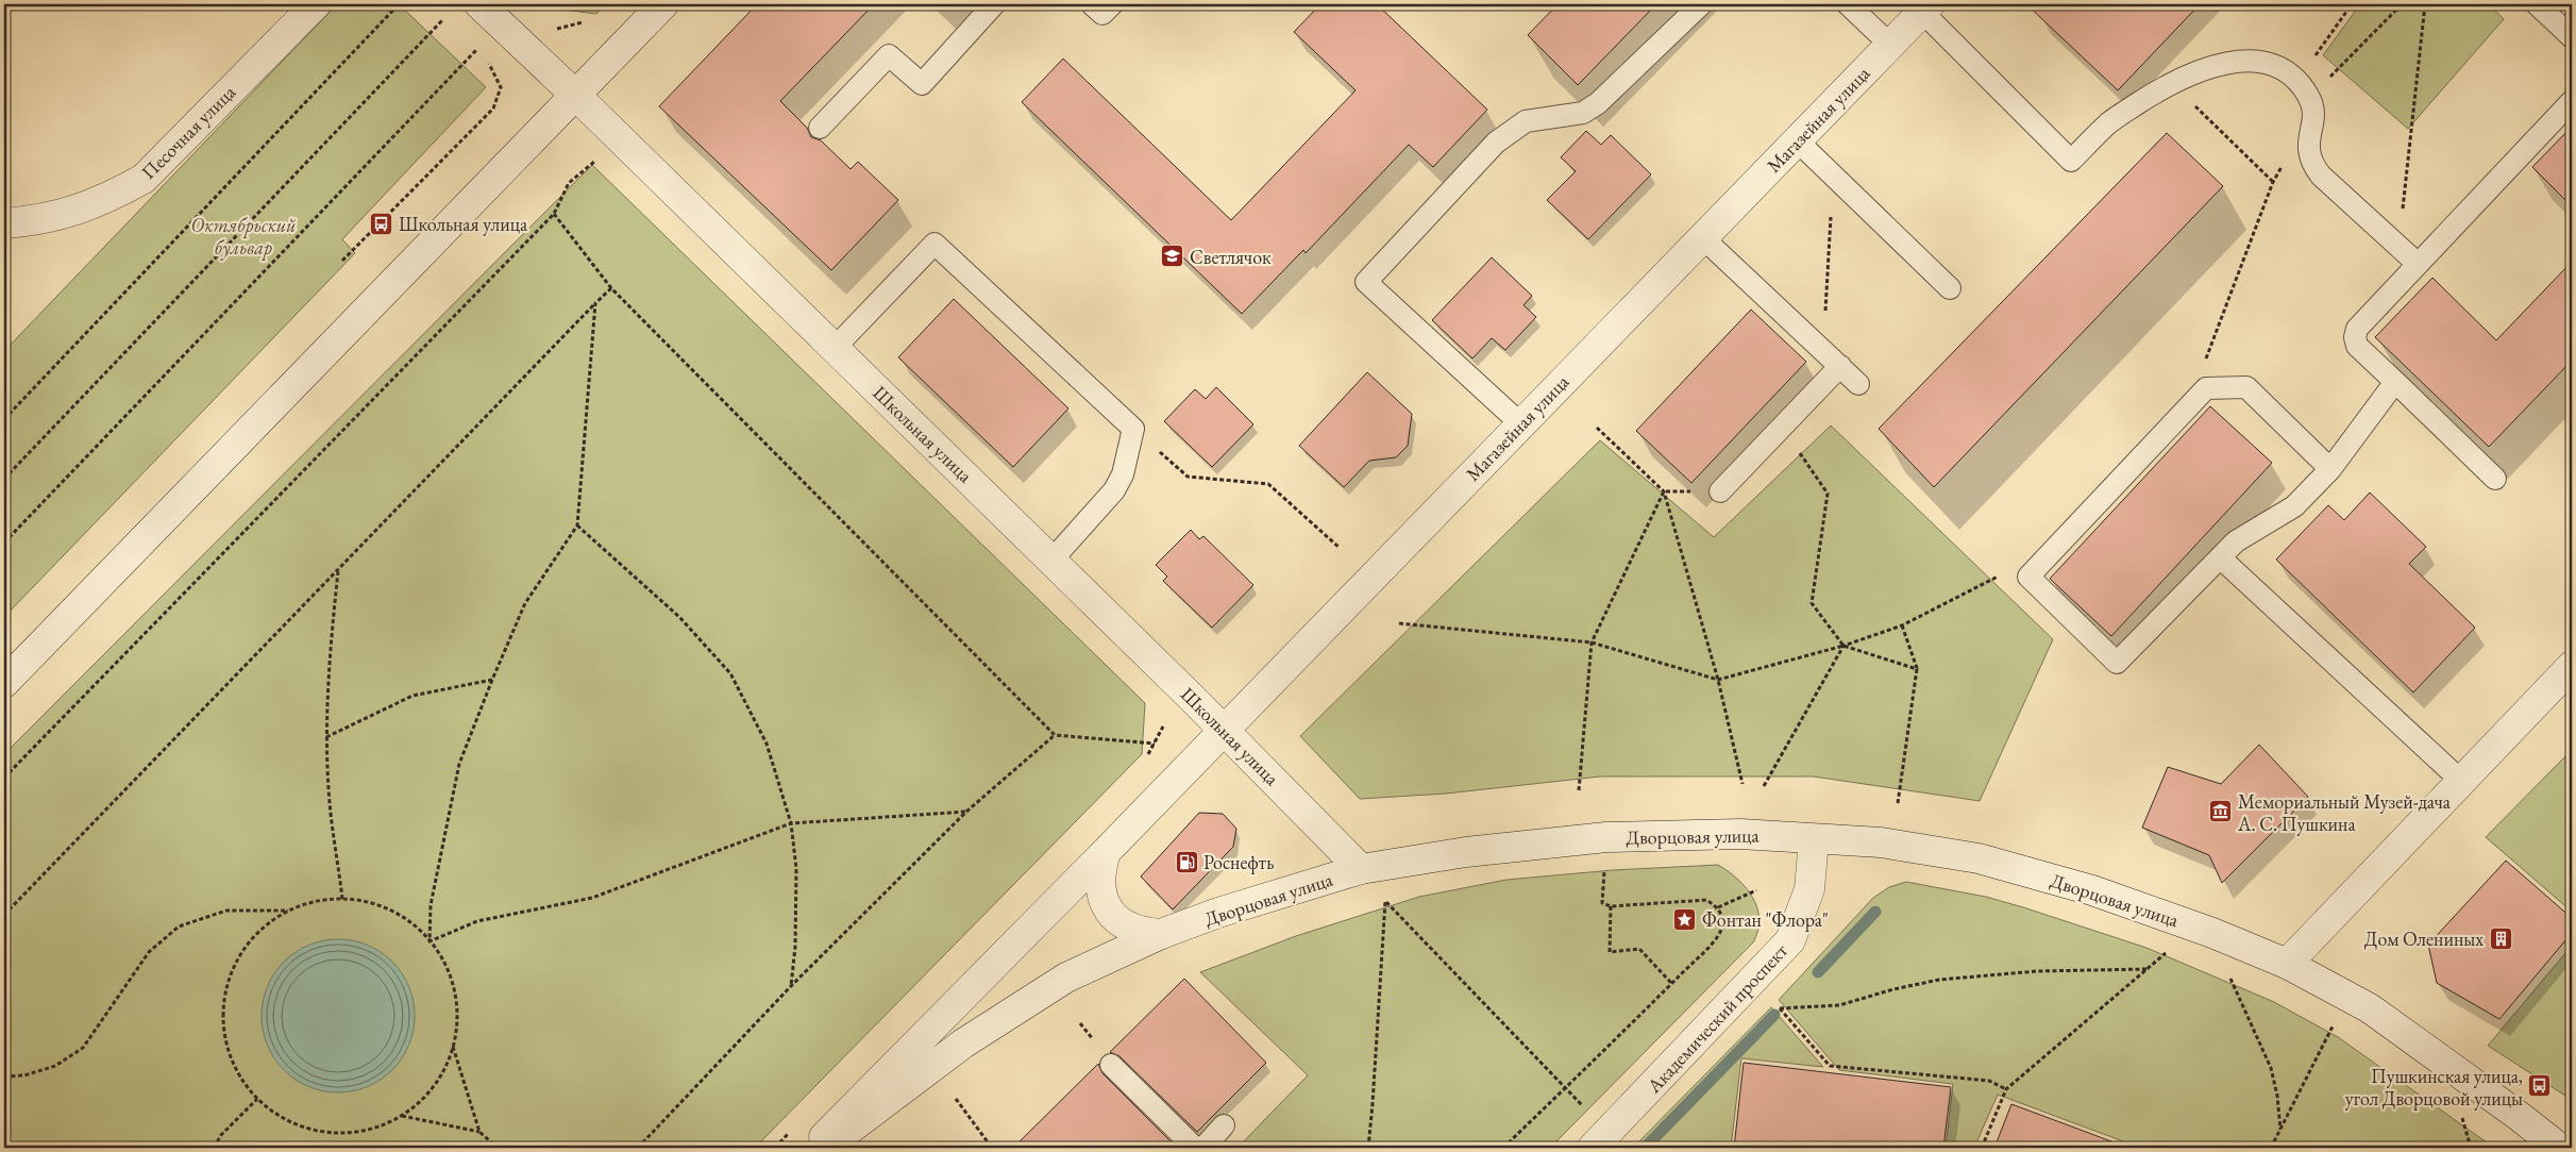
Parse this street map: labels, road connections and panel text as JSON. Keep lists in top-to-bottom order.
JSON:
{
  "streets": {
    "street": [
      "Магазейная улица",
      "Песочная улица",
      "Школьная улица",
      "Дворцовая улица",
      "Академический проспект"
    ]
  },
  "crossings": [
    ["Магазейная улица", "Школьная улица"],
    ["Школьная улица", "Дворцовая улица"],
    ["Дворцовая улица", "Академический проспект"]
  ],
  "parks": ["Октябрьский бульвар"],
  "places": {
    "bus stop": ["Школьная улица", "Пушкинская улица, угол Дворцовой улицы"],
    "school or university": ["Светлячок"],
    "museum": ["Мемориальный Музей-дача А. С. Пушкина"],
    "fuel station": ["Роснефть"],
    "place": ["Фонтан \"Флора\""],
    "building": ["Дом Олениных"]
  }
}
